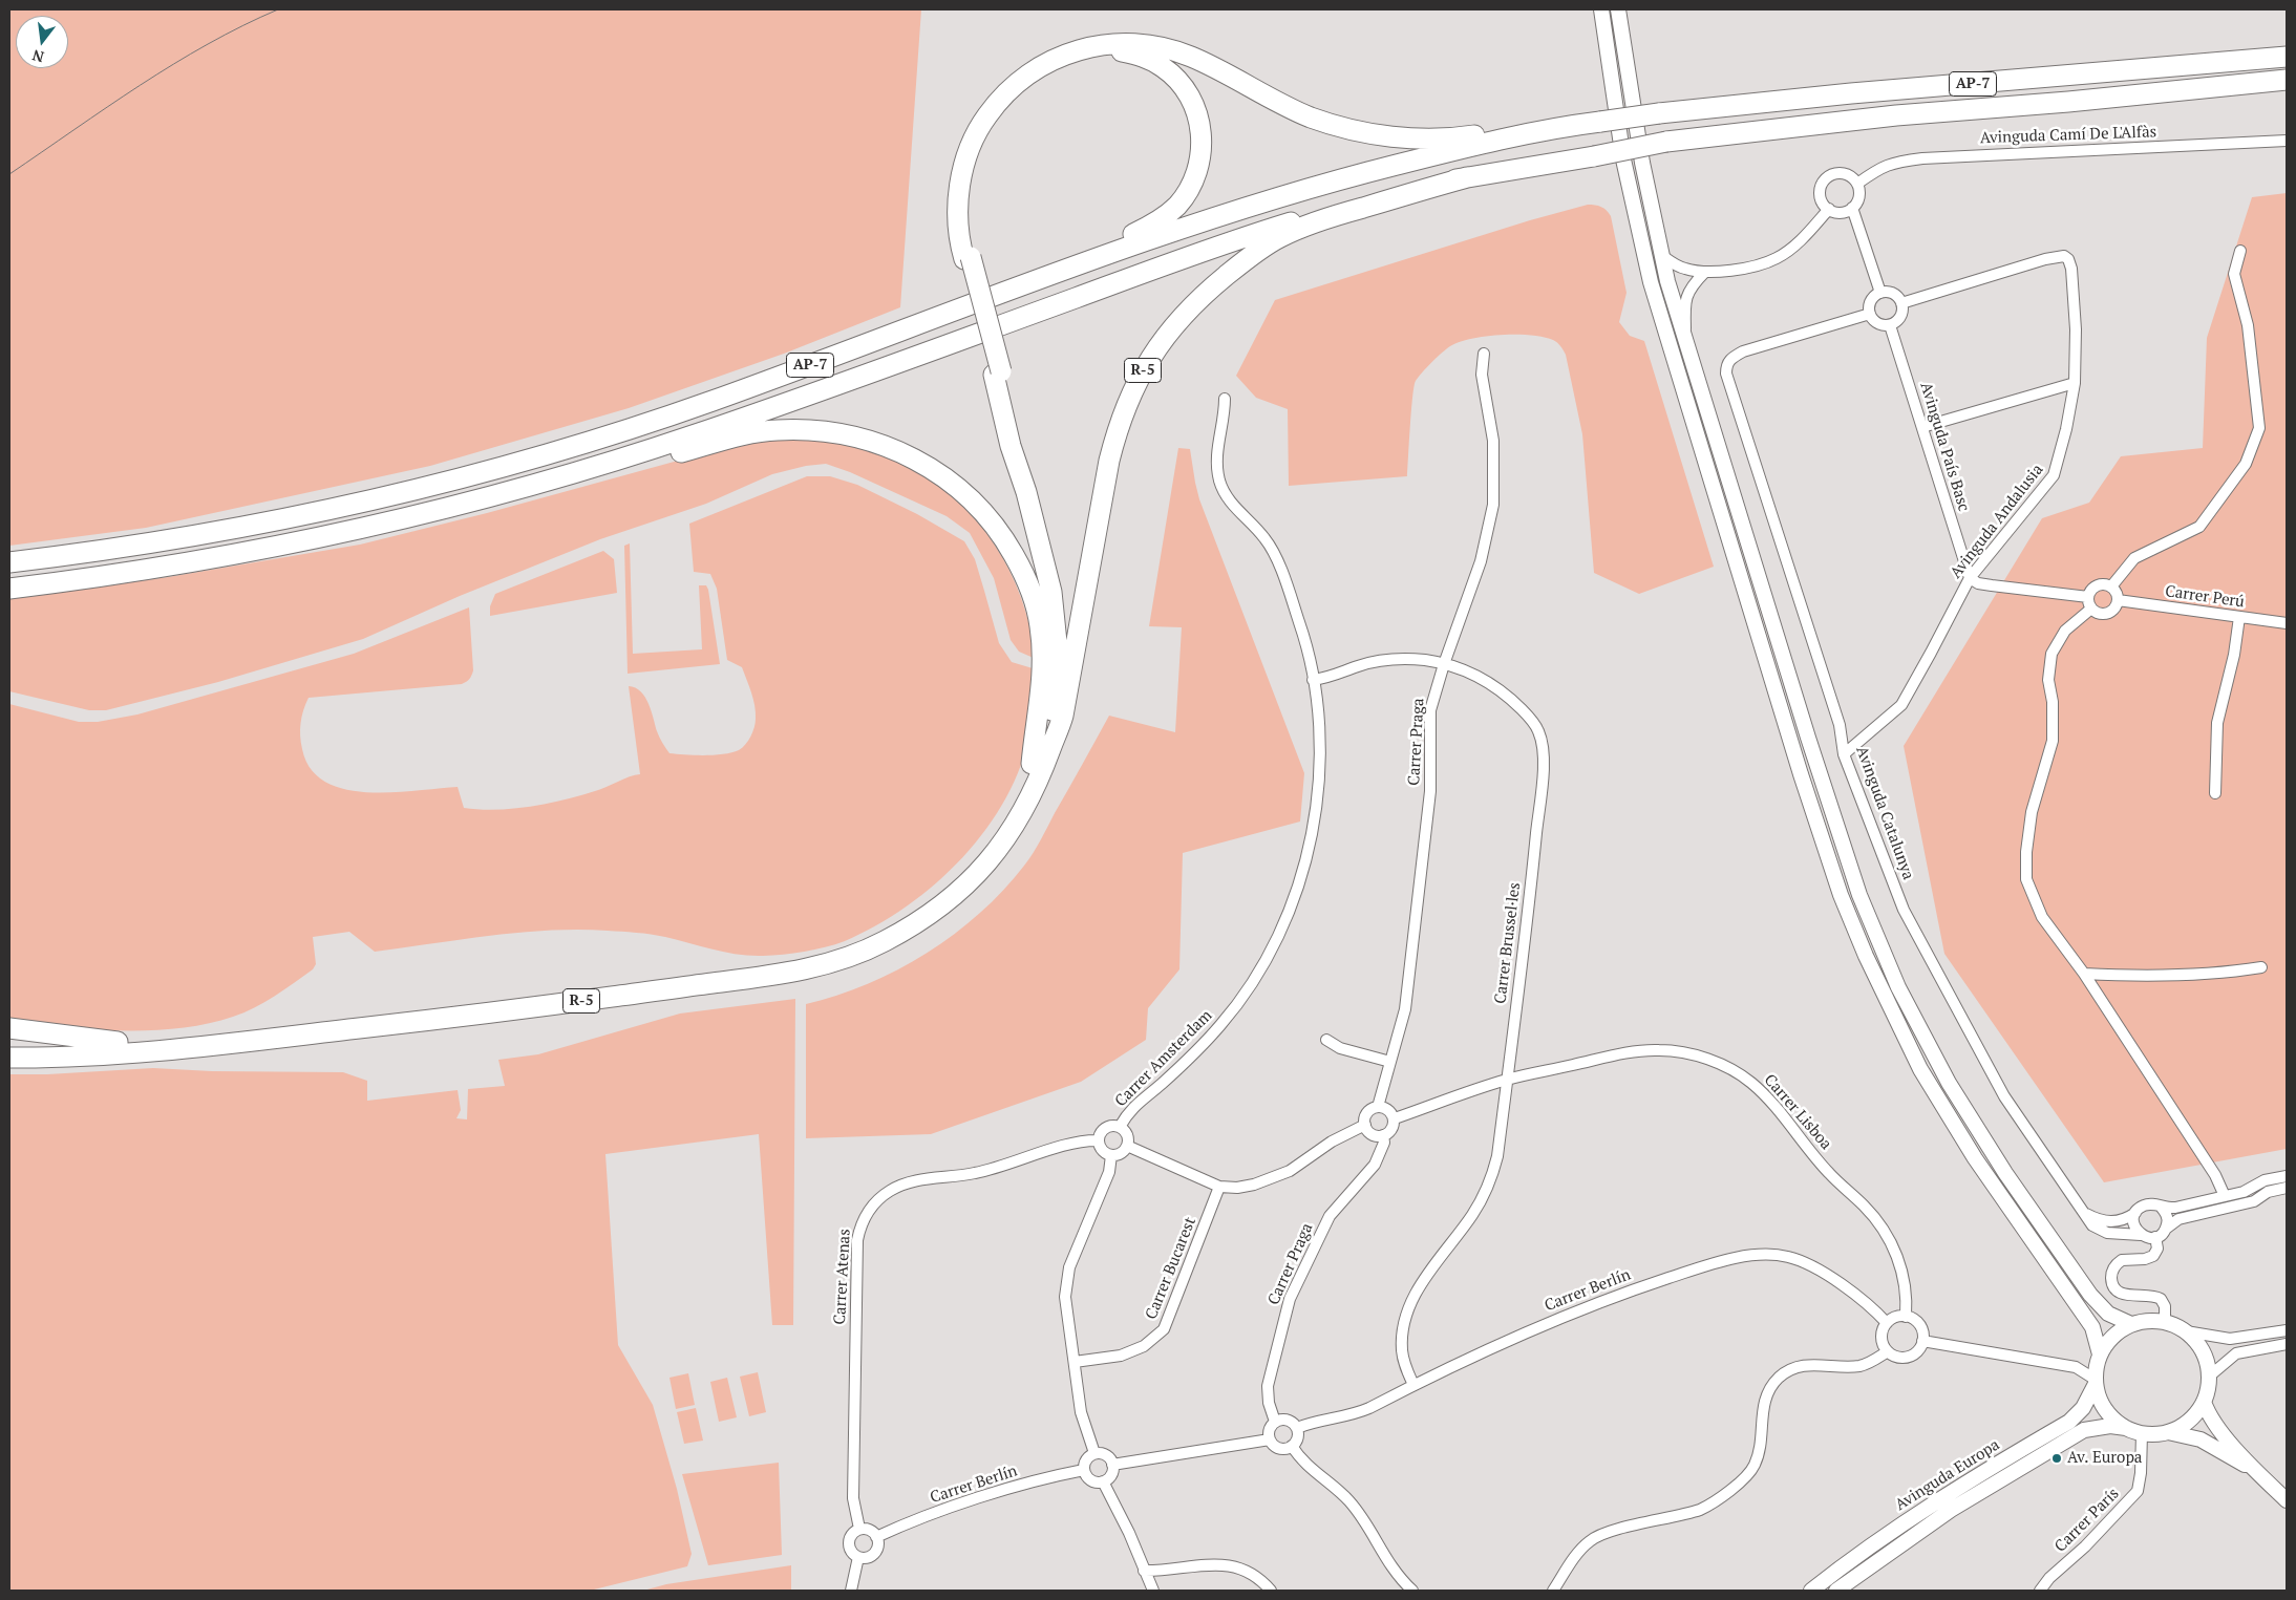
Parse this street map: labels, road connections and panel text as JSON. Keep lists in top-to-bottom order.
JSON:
{
  "streets": {
    "highway": ["AP-7", "R-5"],
    "main road": ["Avinguda Europa"],
    "street": [
      "Avinguda Camí De L'Alfàs",
      "Avinguda País Basc",
      "Avinguda Andalusia",
      "Carrer Perú",
      "Carrer Praga",
      "Avinguda Catalunya",
      "Carrer Brussel·les",
      "Carrer Amsterdam",
      "Carrer Lisboa",
      "Carrer Bucarest",
      "Carrer Atenas",
      "Carrer Berlín",
      "Carrer París"
    ]
  },
  "crossings": [
    ["AP-7", "R-5"],
    ["Avinguda País Basc", "Avinguda Andalusia"],
    ["Avinguda País Basc", "Avinguda Catalunya"],
    ["Avinguda Andalusia", "Avinguda Catalunya"],
    ["Carrer Praga", "Carrer Brussel·les"],
    ["Carrer Praga", "Carrer Lisboa"],
    ["Carrer Praga", "Carrer Berlín"],
    ["Carrer Brussel·les", "Carrer Amsterdam"],
    ["Carrer Brussel·les", "Carrer Lisboa"],
    ["Carrer Brussel·les", "Carrer Berlín"],
    ["Carrer Amsterdam", "Carrer Atenas"],
    ["Carrer Lisboa", "Carrer Berlín"],
    ["Carrer Atenas", "Carrer Berlín"],
    ["Avinguda Europa", "Carrer París"]
  ],
  "places": ["Av. Europa"],
  "north": "bottom"
}
